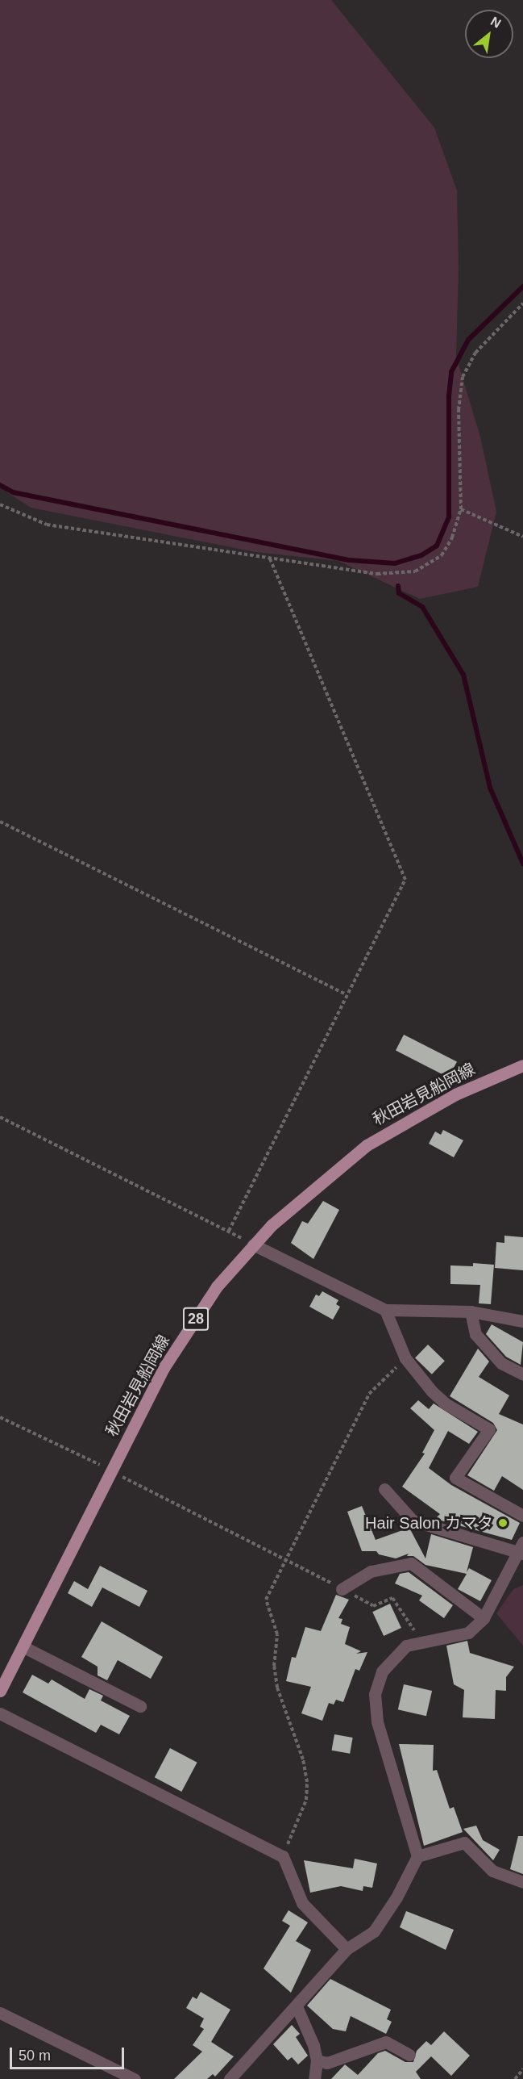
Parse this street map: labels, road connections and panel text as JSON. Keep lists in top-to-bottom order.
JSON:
{
  "streets": {
    "main road": ["秋田岩見船岡線", "28"]
  },
  "places": ["Hair Salon カマタ"],
  "scale_bar": "50 m",
  "north": "top right"
}
